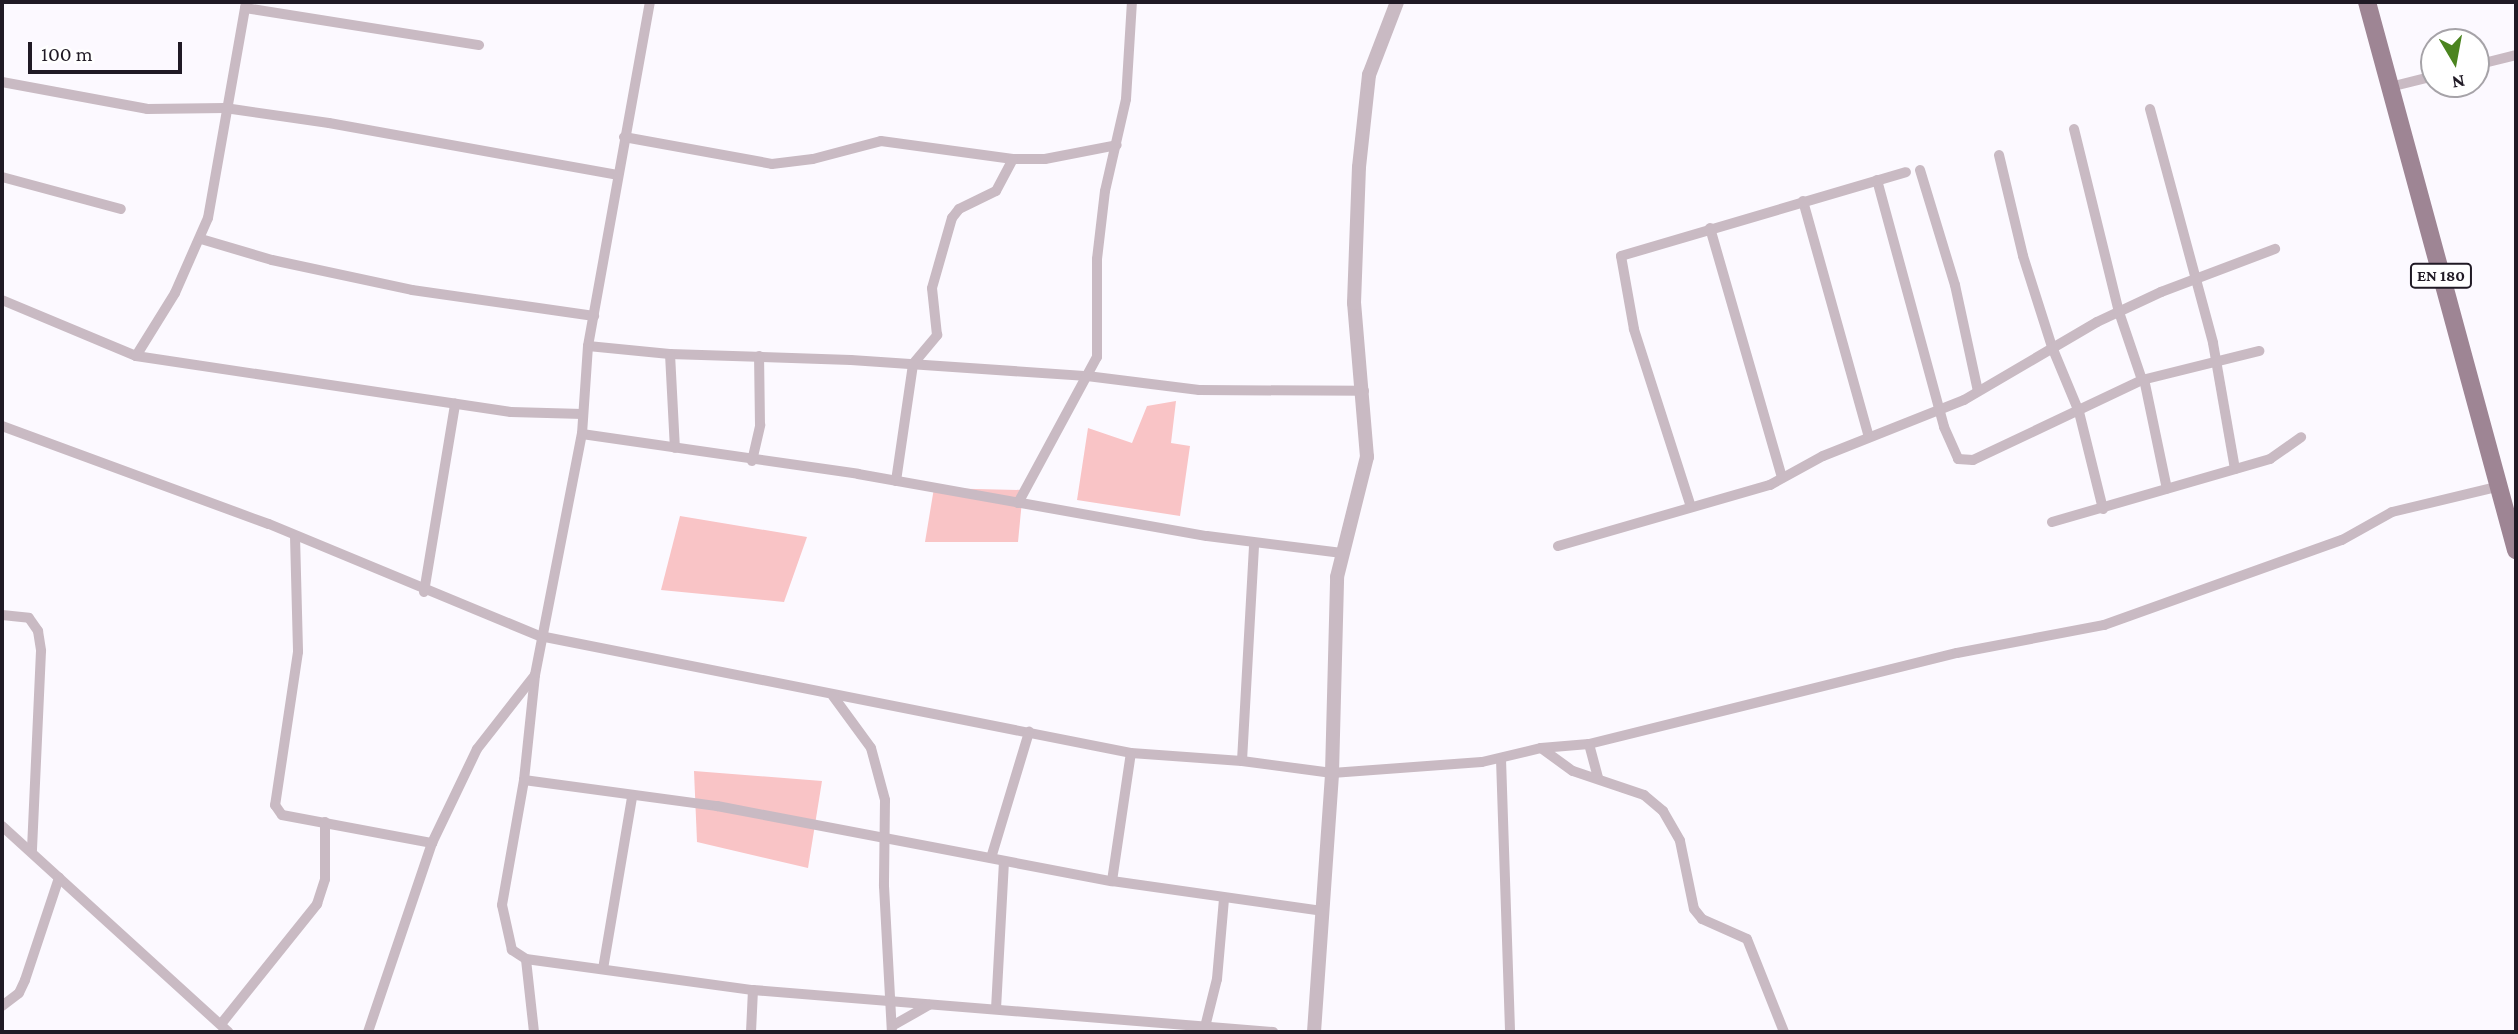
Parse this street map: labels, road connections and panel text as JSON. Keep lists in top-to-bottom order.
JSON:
{
  "streets": {
    "main road": ["EN 180"]
  },
  "scale_bar": "100 m",
  "north": "bottom"
}
